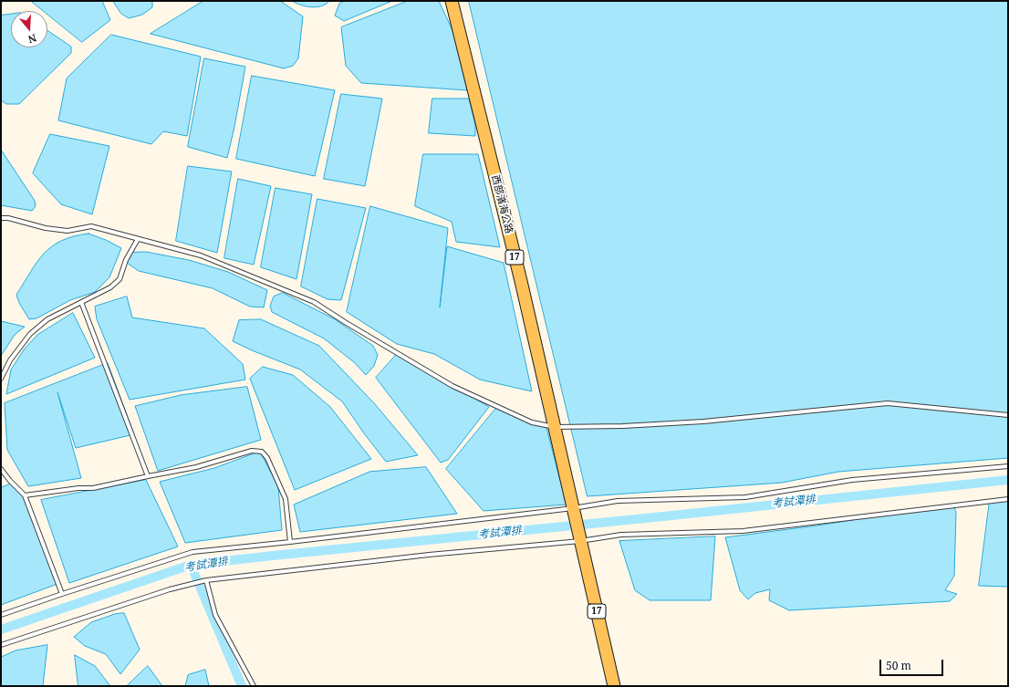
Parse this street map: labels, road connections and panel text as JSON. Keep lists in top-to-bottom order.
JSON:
{
  "streets": {
    "main road": ["西部濱海公路", "17"]
  },
  "crossings": [
    ["西部濱海公路", "17"]
  ],
  "water": ["考試潭排"],
  "scale_bar": "50 m",
  "north": "bottom"
}
